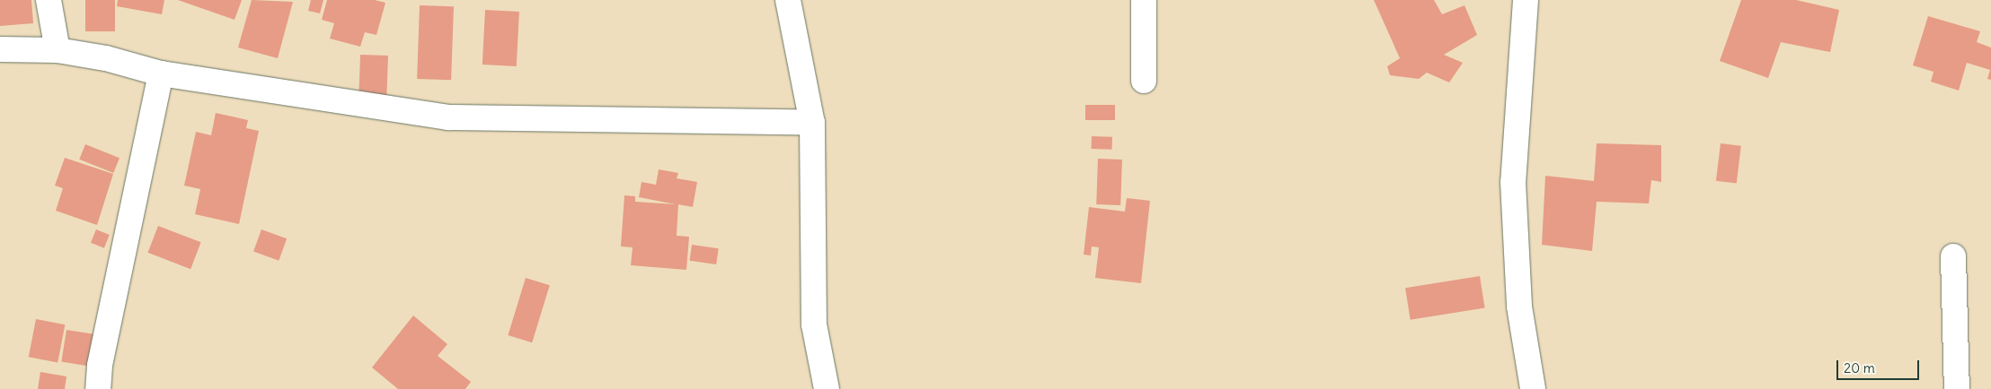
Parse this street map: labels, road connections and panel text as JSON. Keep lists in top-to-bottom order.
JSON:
{
  "scale_bar": "20 m"
}
